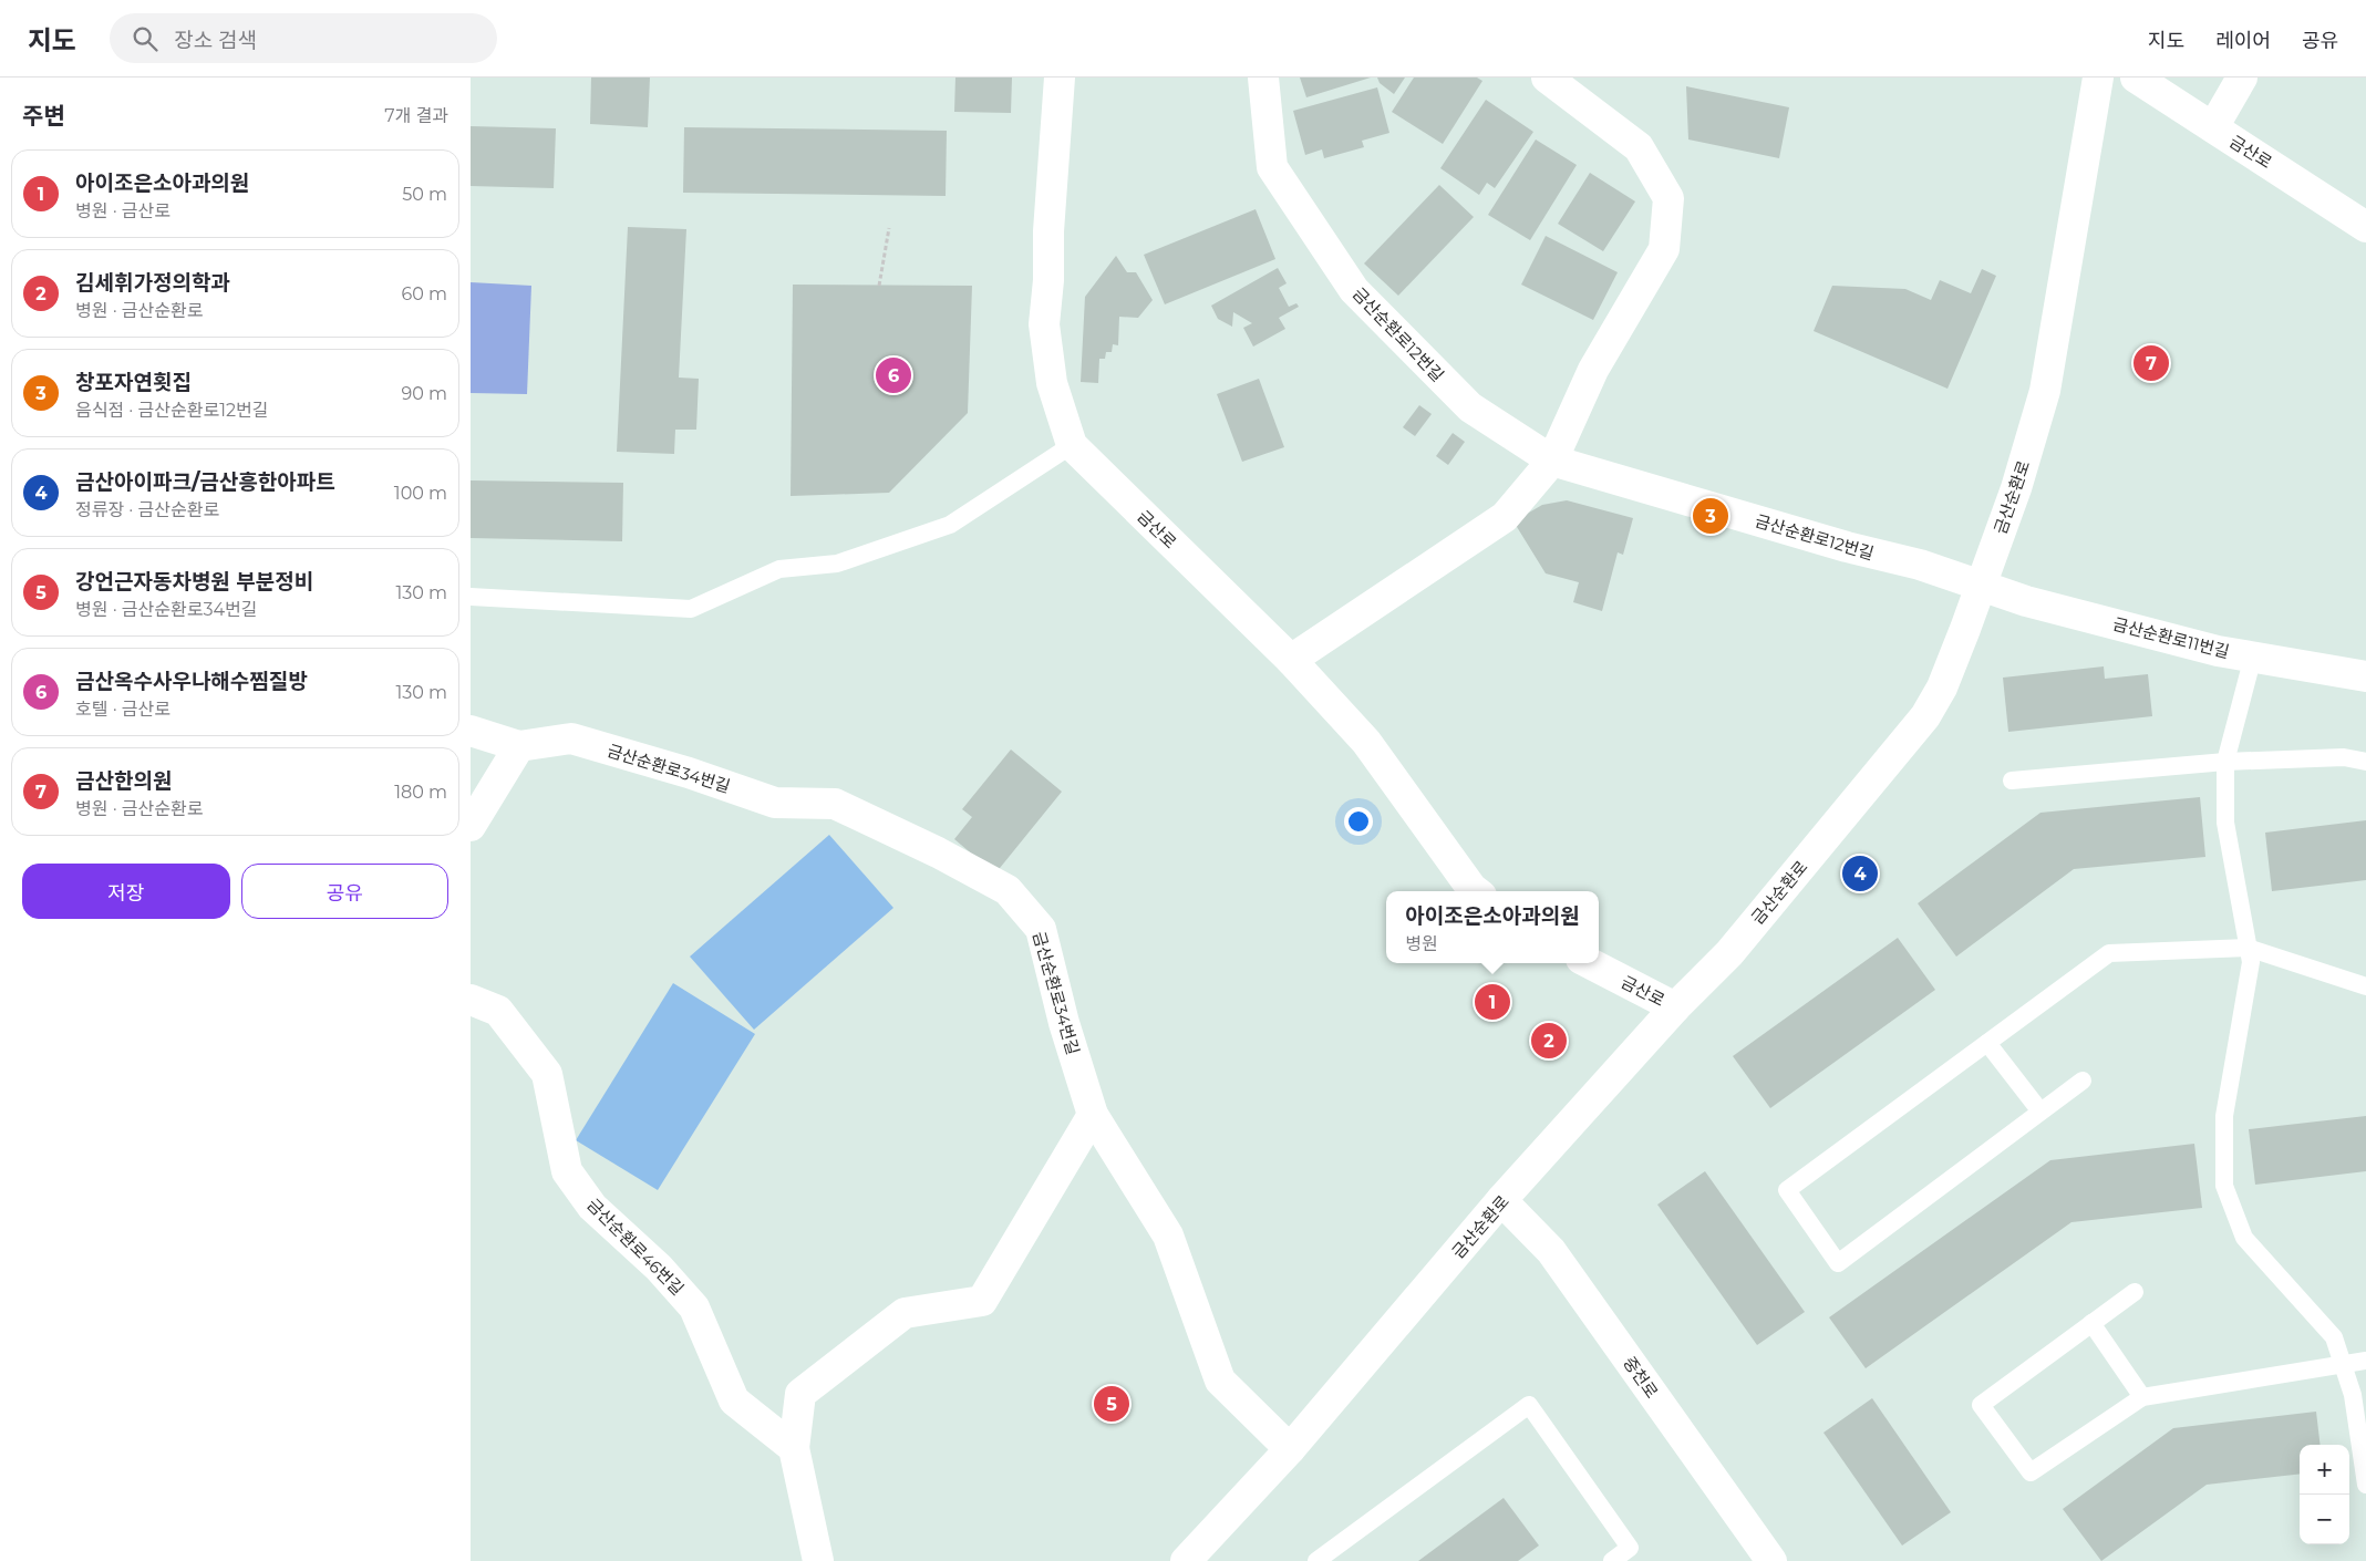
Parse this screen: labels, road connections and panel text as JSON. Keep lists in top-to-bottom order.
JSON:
{
  "streets": {
    "street": [
      "금산로",
      "금산순환로12번길",
      "금산순환로",
      "금산순환로11번길",
      "금산순환로34번길",
      "금산순환로46번길",
      "중천로"
    ]
  },
  "crossings": [
    ["금산로", "금산순환로"],
    ["금산순환로12번길", "금산순환로"],
    ["금산순환로12번길", "금산순환로11번길"],
    ["금산순환로", "금산순환로11번길"],
    ["금산순환로", "금산순환로34번길"],
    ["금산순환로", "중천로"]
  ],
  "page": {
    "header": "지도",
    "search": "장소 검색",
    "nav": ["지도", "레이어", "공유"],
    "heading": ["주변", "7개 결과"],
    "list": [
      {
        "mark": "1",
        "name": "아이조은소아과의원",
        "note": "병원 · 금산로",
        "value": "50 m"
      },
      {
        "mark": "2",
        "name": "김세휘가정의학과",
        "note": "병원 · 금산순환로",
        "value": "60 m"
      },
      {
        "mark": "3",
        "name": "창포자연횟집",
        "note": "음식점 · 금산순환로12번길",
        "value": "90 m"
      },
      {
        "mark": "4",
        "name": "금산아이파크/금산흥한아파트",
        "note": "정류장 · 금산순환로",
        "value": "100 m"
      },
      {
        "mark": "5",
        "name": "강언근자동차병원 부분정비",
        "note": "병원 · 금산순환로34번길",
        "value": "130 m"
      },
      {
        "mark": "6",
        "name": "금산옥수사우나해수찜질방",
        "note": "호텔 · 금산로",
        "value": "130 m"
      },
      {
        "mark": "7",
        "name": "금산한의원",
        "note": "병원 · 금산순환로",
        "value": "180 m"
      }
    ],
    "pins": [
      "7",
      "6",
      "3",
      "4",
      "1",
      "2",
      "5"
    ],
    "buttons": ["저장", "공유"],
    "popup": ["아이조은소아과의원", "병원"],
    "map_buttons": ["+", "−"]
  }
}
